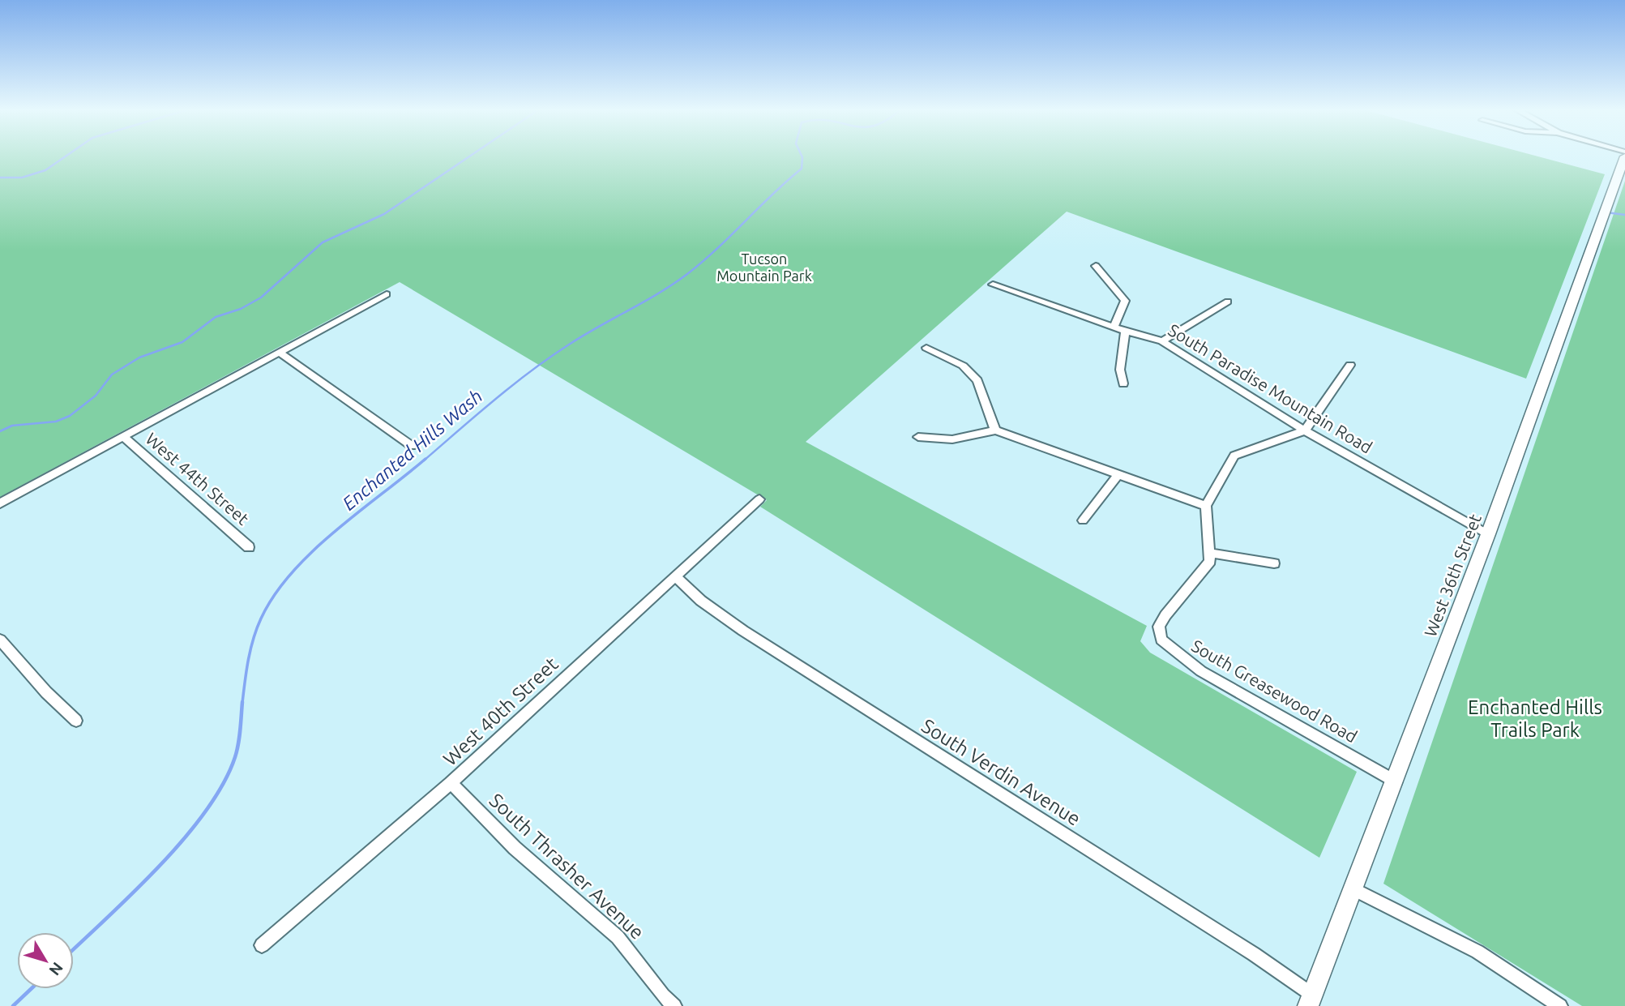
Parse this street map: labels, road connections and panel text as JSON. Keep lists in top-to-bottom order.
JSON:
{
  "streets": {
    "street": [
      "South Paradise Mountain Road",
      "West 44th Street",
      "West 36th Street",
      "South Greasewood Road",
      "West 40th Street",
      "South Verdin Avenue",
      "South Thrasher Avenue"
    ]
  },
  "crossings": [
    ["South Paradise Mountain Road", "West 36th Street"],
    ["West 36th Street", "South Greasewood Road"],
    ["West 36th Street", "South Verdin Avenue"],
    ["West 40th Street", "South Verdin Avenue"],
    ["West 40th Street", "South Thrasher Avenue"]
  ],
  "water": ["Enchanted Hills Wash"],
  "parks": ["Tucson Mountain Park", "Enchanted Hills Trails Park"],
  "north": "bottom right"
}
